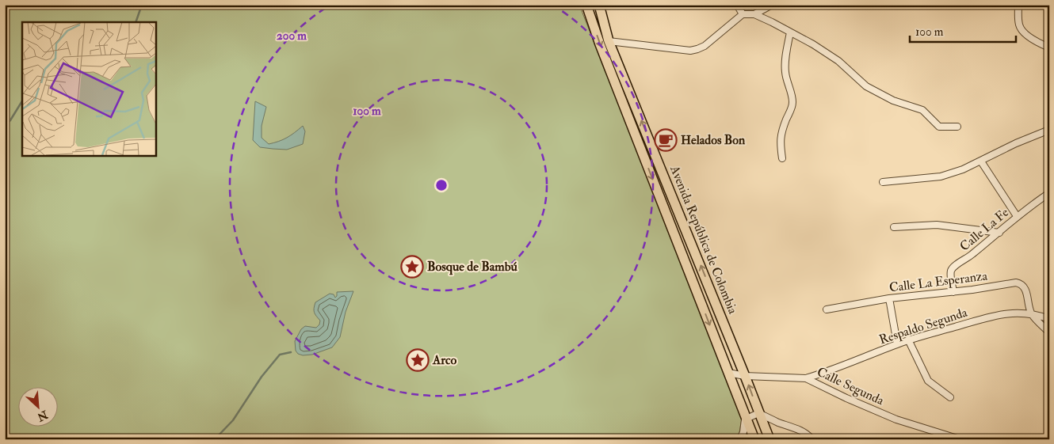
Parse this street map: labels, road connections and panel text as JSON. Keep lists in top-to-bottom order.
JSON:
{
  "streets": {
    "main road": ["Avenida República de Colombia"],
    "street": [
      "Calle La Fe",
      "Calle La Esperanza",
      "Respaldo Segunda",
      "Calle Segunda"
    ]
  },
  "crossings": [
    ["Calle La Fe", "Calle La Esperanza"],
    ["Avenida República de Colombia", "Calle Segunda"],
    ["Calle La Esperanza", "Respaldo Segunda"],
    ["Respaldo Segunda", "Calle Segunda"]
  ],
  "places": {
    "cafe": ["Helados Bon"],
    "place": ["Bosque de Bambú", "Arco"]
  },
  "scale_bar": "100 m",
  "north": "bottom right",
  "rings": ["200 m", "100 m"]
}
